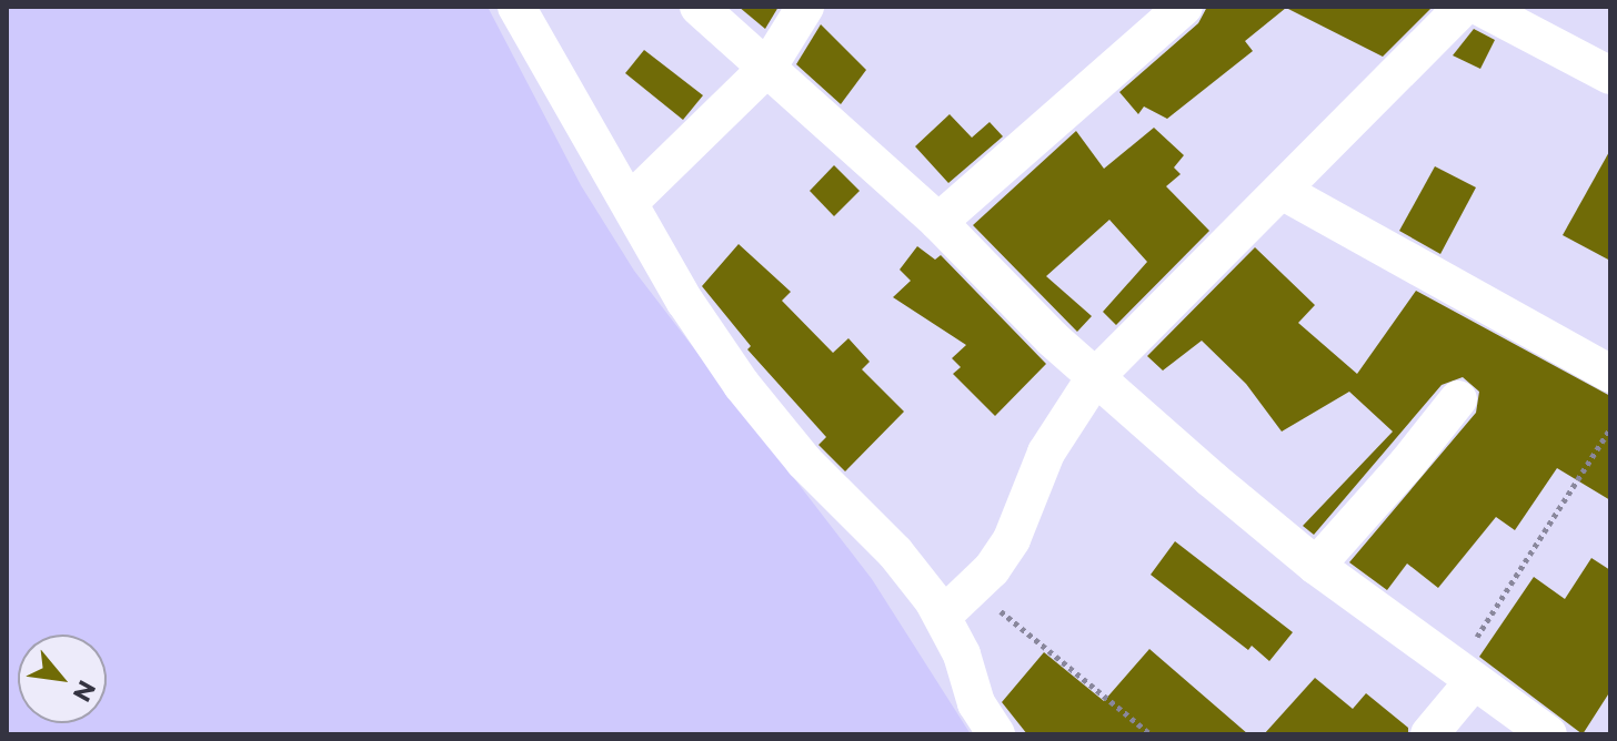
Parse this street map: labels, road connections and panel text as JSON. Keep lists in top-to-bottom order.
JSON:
{
  "north": "bottom right"
}
